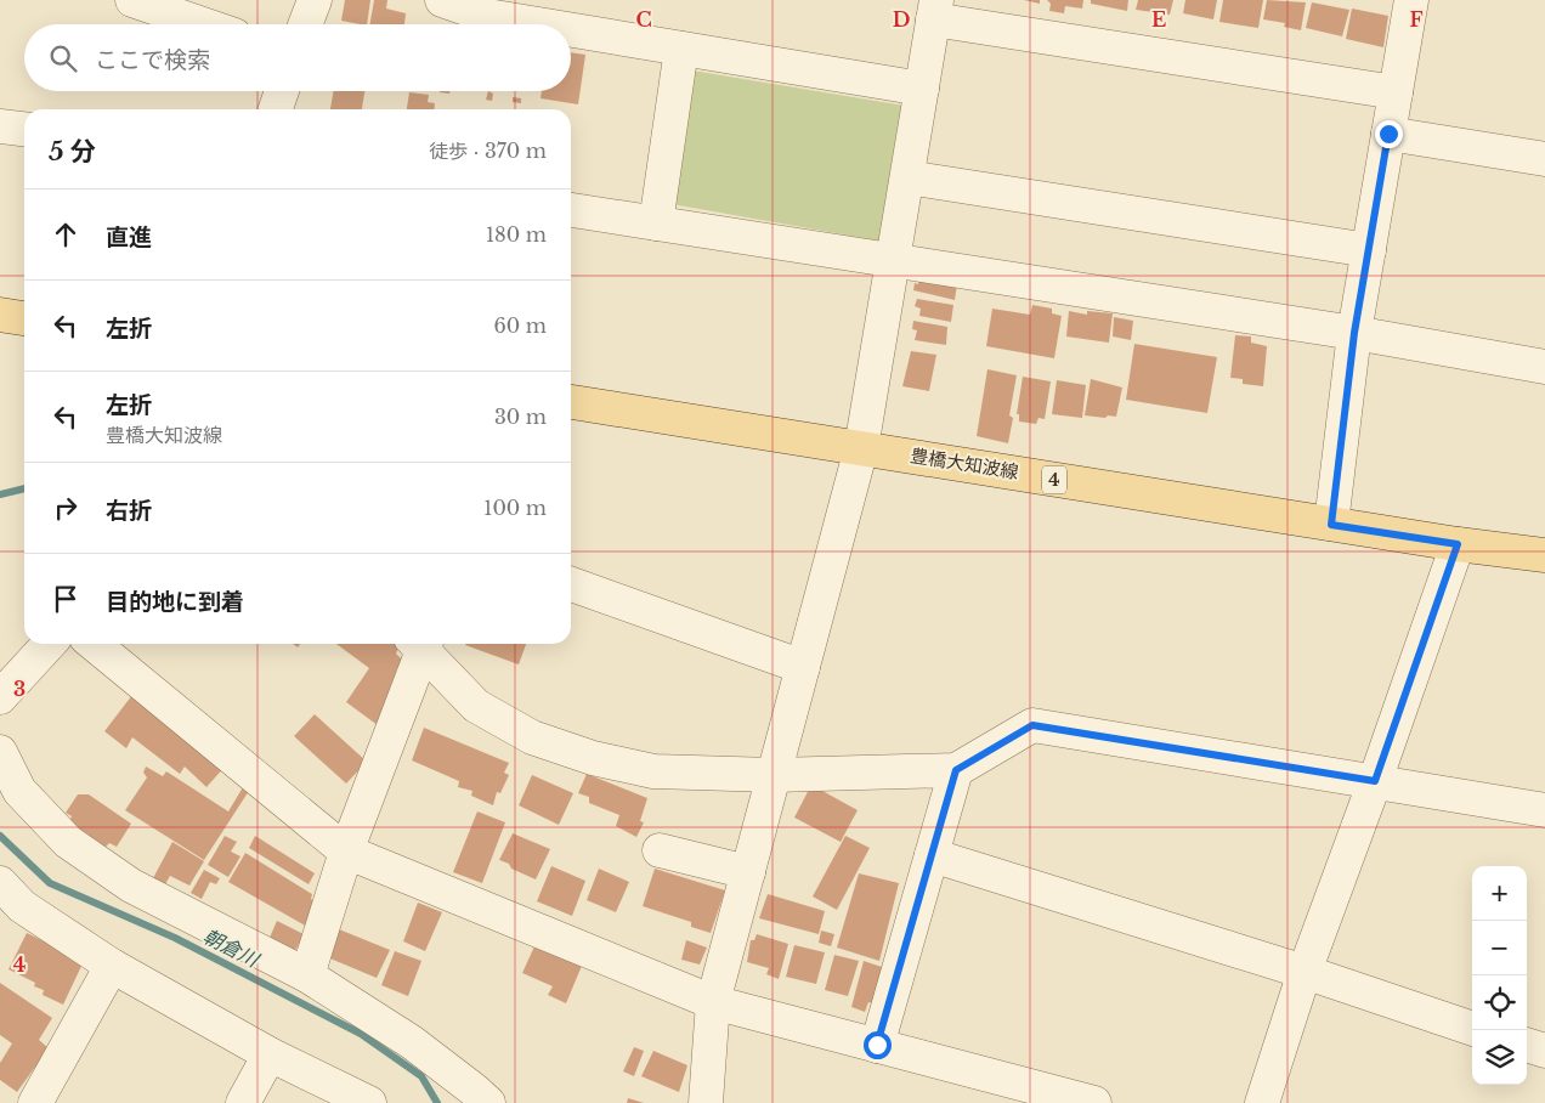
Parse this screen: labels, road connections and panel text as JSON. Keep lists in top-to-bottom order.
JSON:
{
  "streets": {
    "main road": ["豊橋大知波線", "4"]
  },
  "water": ["朝倉川"],
  "page": {
    "search": "ここで検索",
    "heading": ["5 分", "徒歩 · 370 m"],
    "list": [
      ["直進", "180 m"],
      ["左折", "60 m"],
      ["左折", "豊橋大知波線", "30 m"],
      ["右折", "100 m"],
      "目的地に到着"
    ],
    "map_buttons": ["+", "−"]
  },
  "grid": {
    "columns": [
      "C",
      "D",
      "E",
      "F"
    ],
    "rows": ["3", "4"]
  }
}
